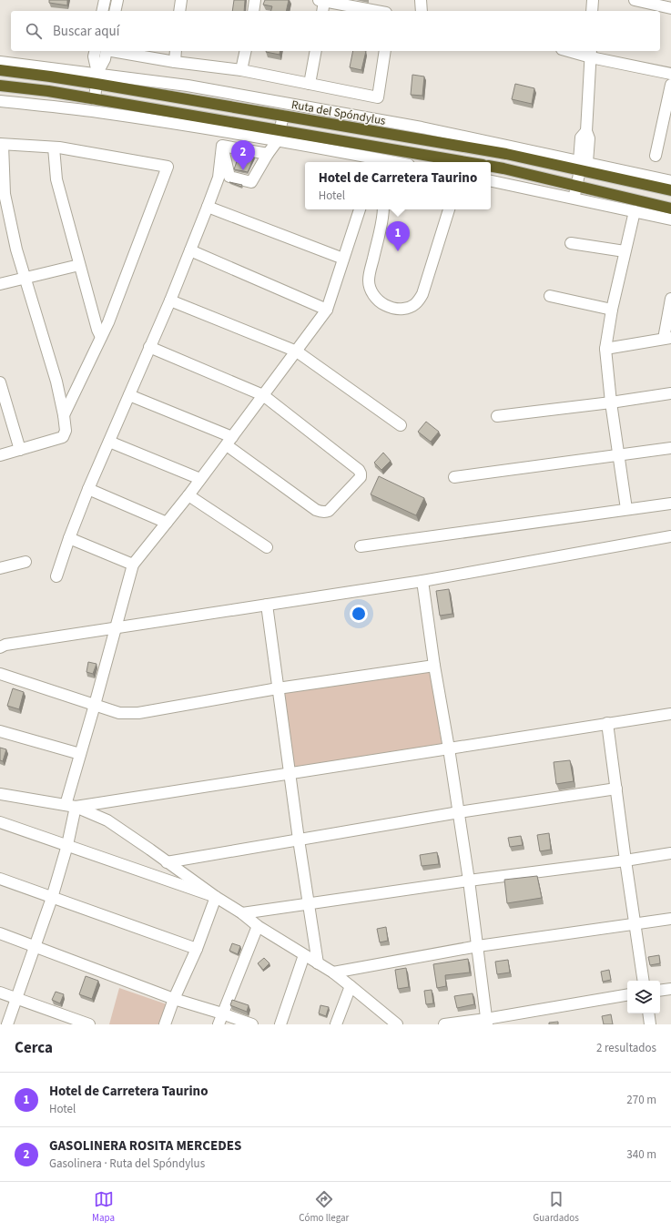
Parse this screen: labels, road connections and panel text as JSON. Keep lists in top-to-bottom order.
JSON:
{
  "streets": {
    "highway": ["Ruta del Spóndylus"]
  },
  "page": {
    "search": "Buscar aquí",
    "pins": ["2", "1"],
    "popup": ["Hotel de Carretera Taurino", "Hotel"],
    "heading": ["Cerca", "2 resultados"],
    "list": [
      {
        "mark": "1",
        "name": "Hotel de Carretera Taurino",
        "note": "Hotel",
        "value": "270 m"
      },
      {
        "mark": "2",
        "name": "GASOLINERA ROSITA MERCEDES",
        "note": "Gasolinera · Ruta del Spóndylus",
        "value": "340 m"
      }
    ],
    "nav": ["Mapa", "Cómo llegar", "Guardados"]
  }
}
